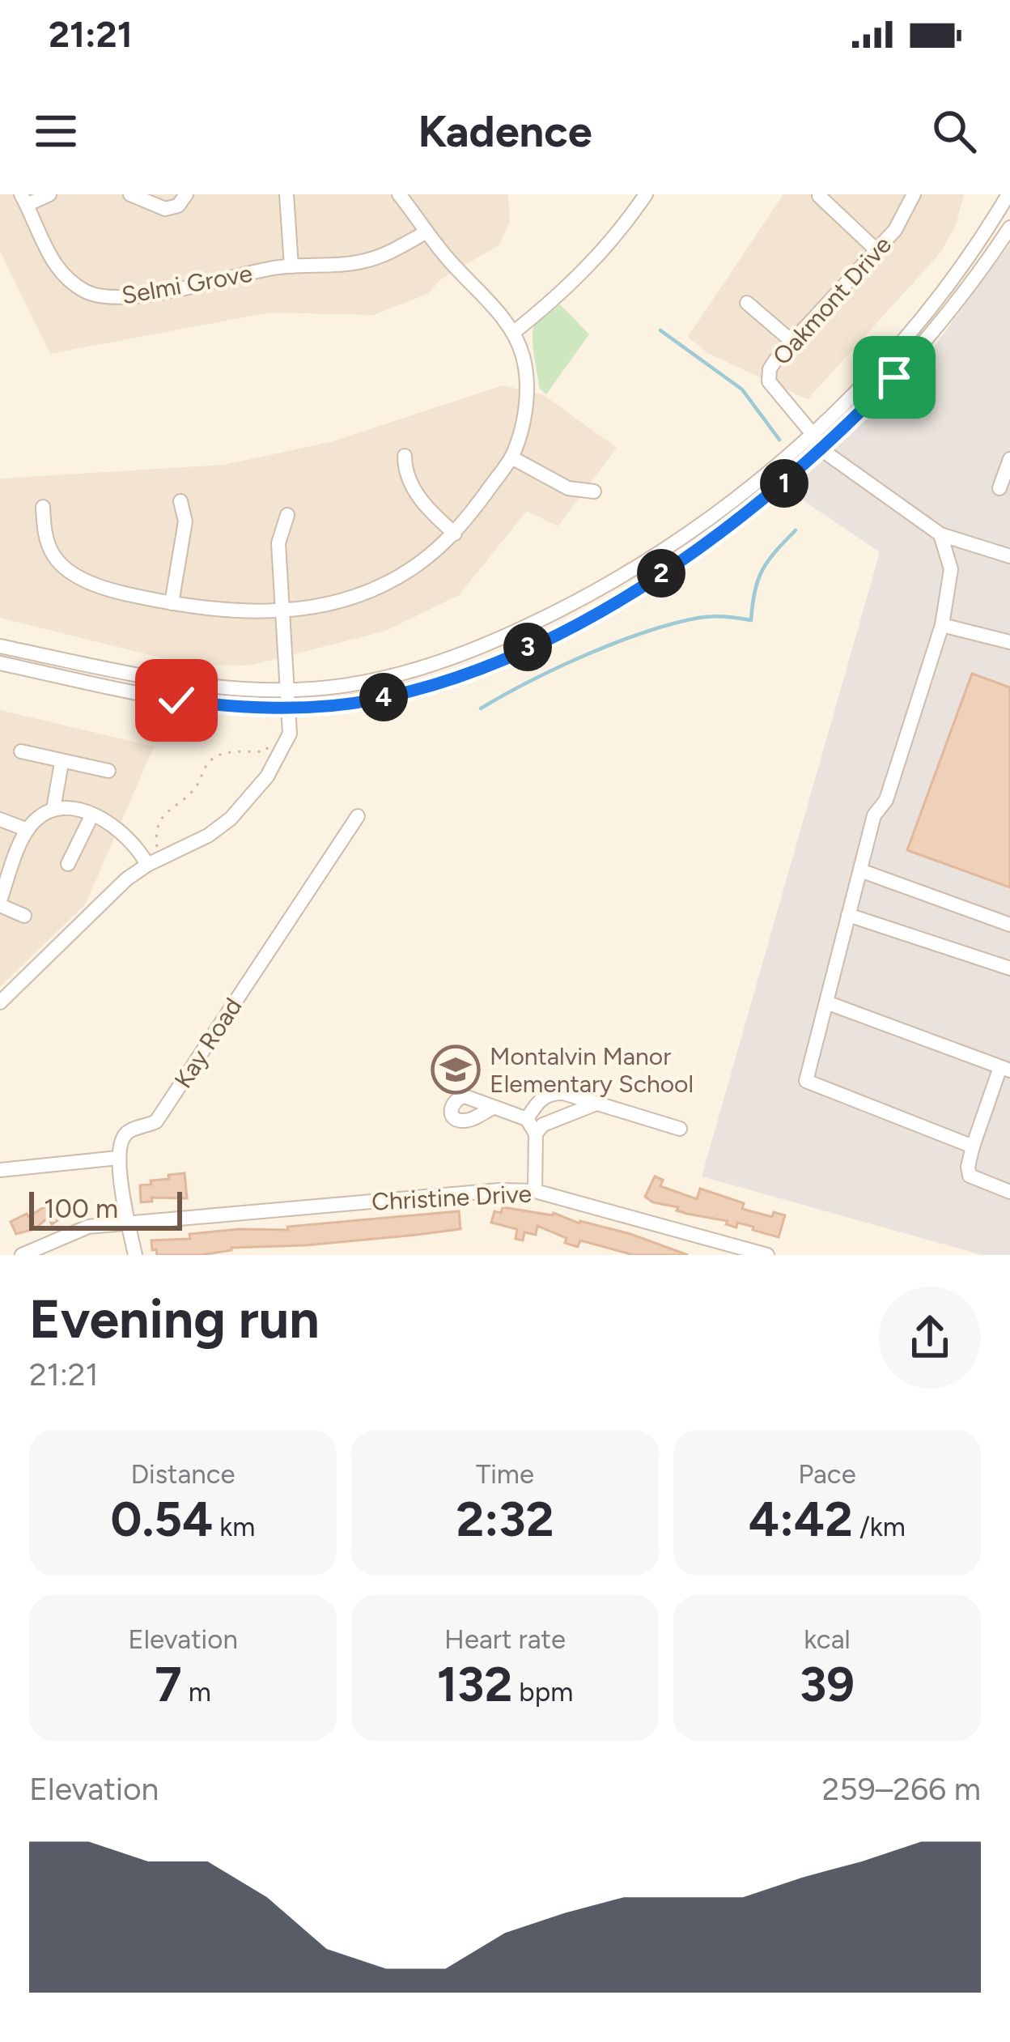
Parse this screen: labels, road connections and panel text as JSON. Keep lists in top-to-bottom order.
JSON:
{
  "streets": {
    "street": [
      "Selmi Grove",
      "Oakmont Drive",
      "Kay Road",
      "Christine Drive"
    ]
  },
  "places": {
    "school or university": ["Montalvin Manor Elementary School"]
  },
  "scale_bar": "100 m",
  "page": {
    "status": "21:21",
    "header": "Kadence",
    "pins": [
      "1",
      "2",
      "3",
      "4"
    ],
    "scale": "100 m",
    "heading": ["Evening run", "21:21"],
    "stats": [
      ["Distance", "0.54 km"],
      ["Time", "2:32"],
      ["Pace", "4:42 /km"],
      ["Elevation", "7 m"],
      ["Heart rate", "132 bpm"],
      ["kcal", "39"]
    ],
    "chart": ["Elevation", "259–266 m"]
  }
}
